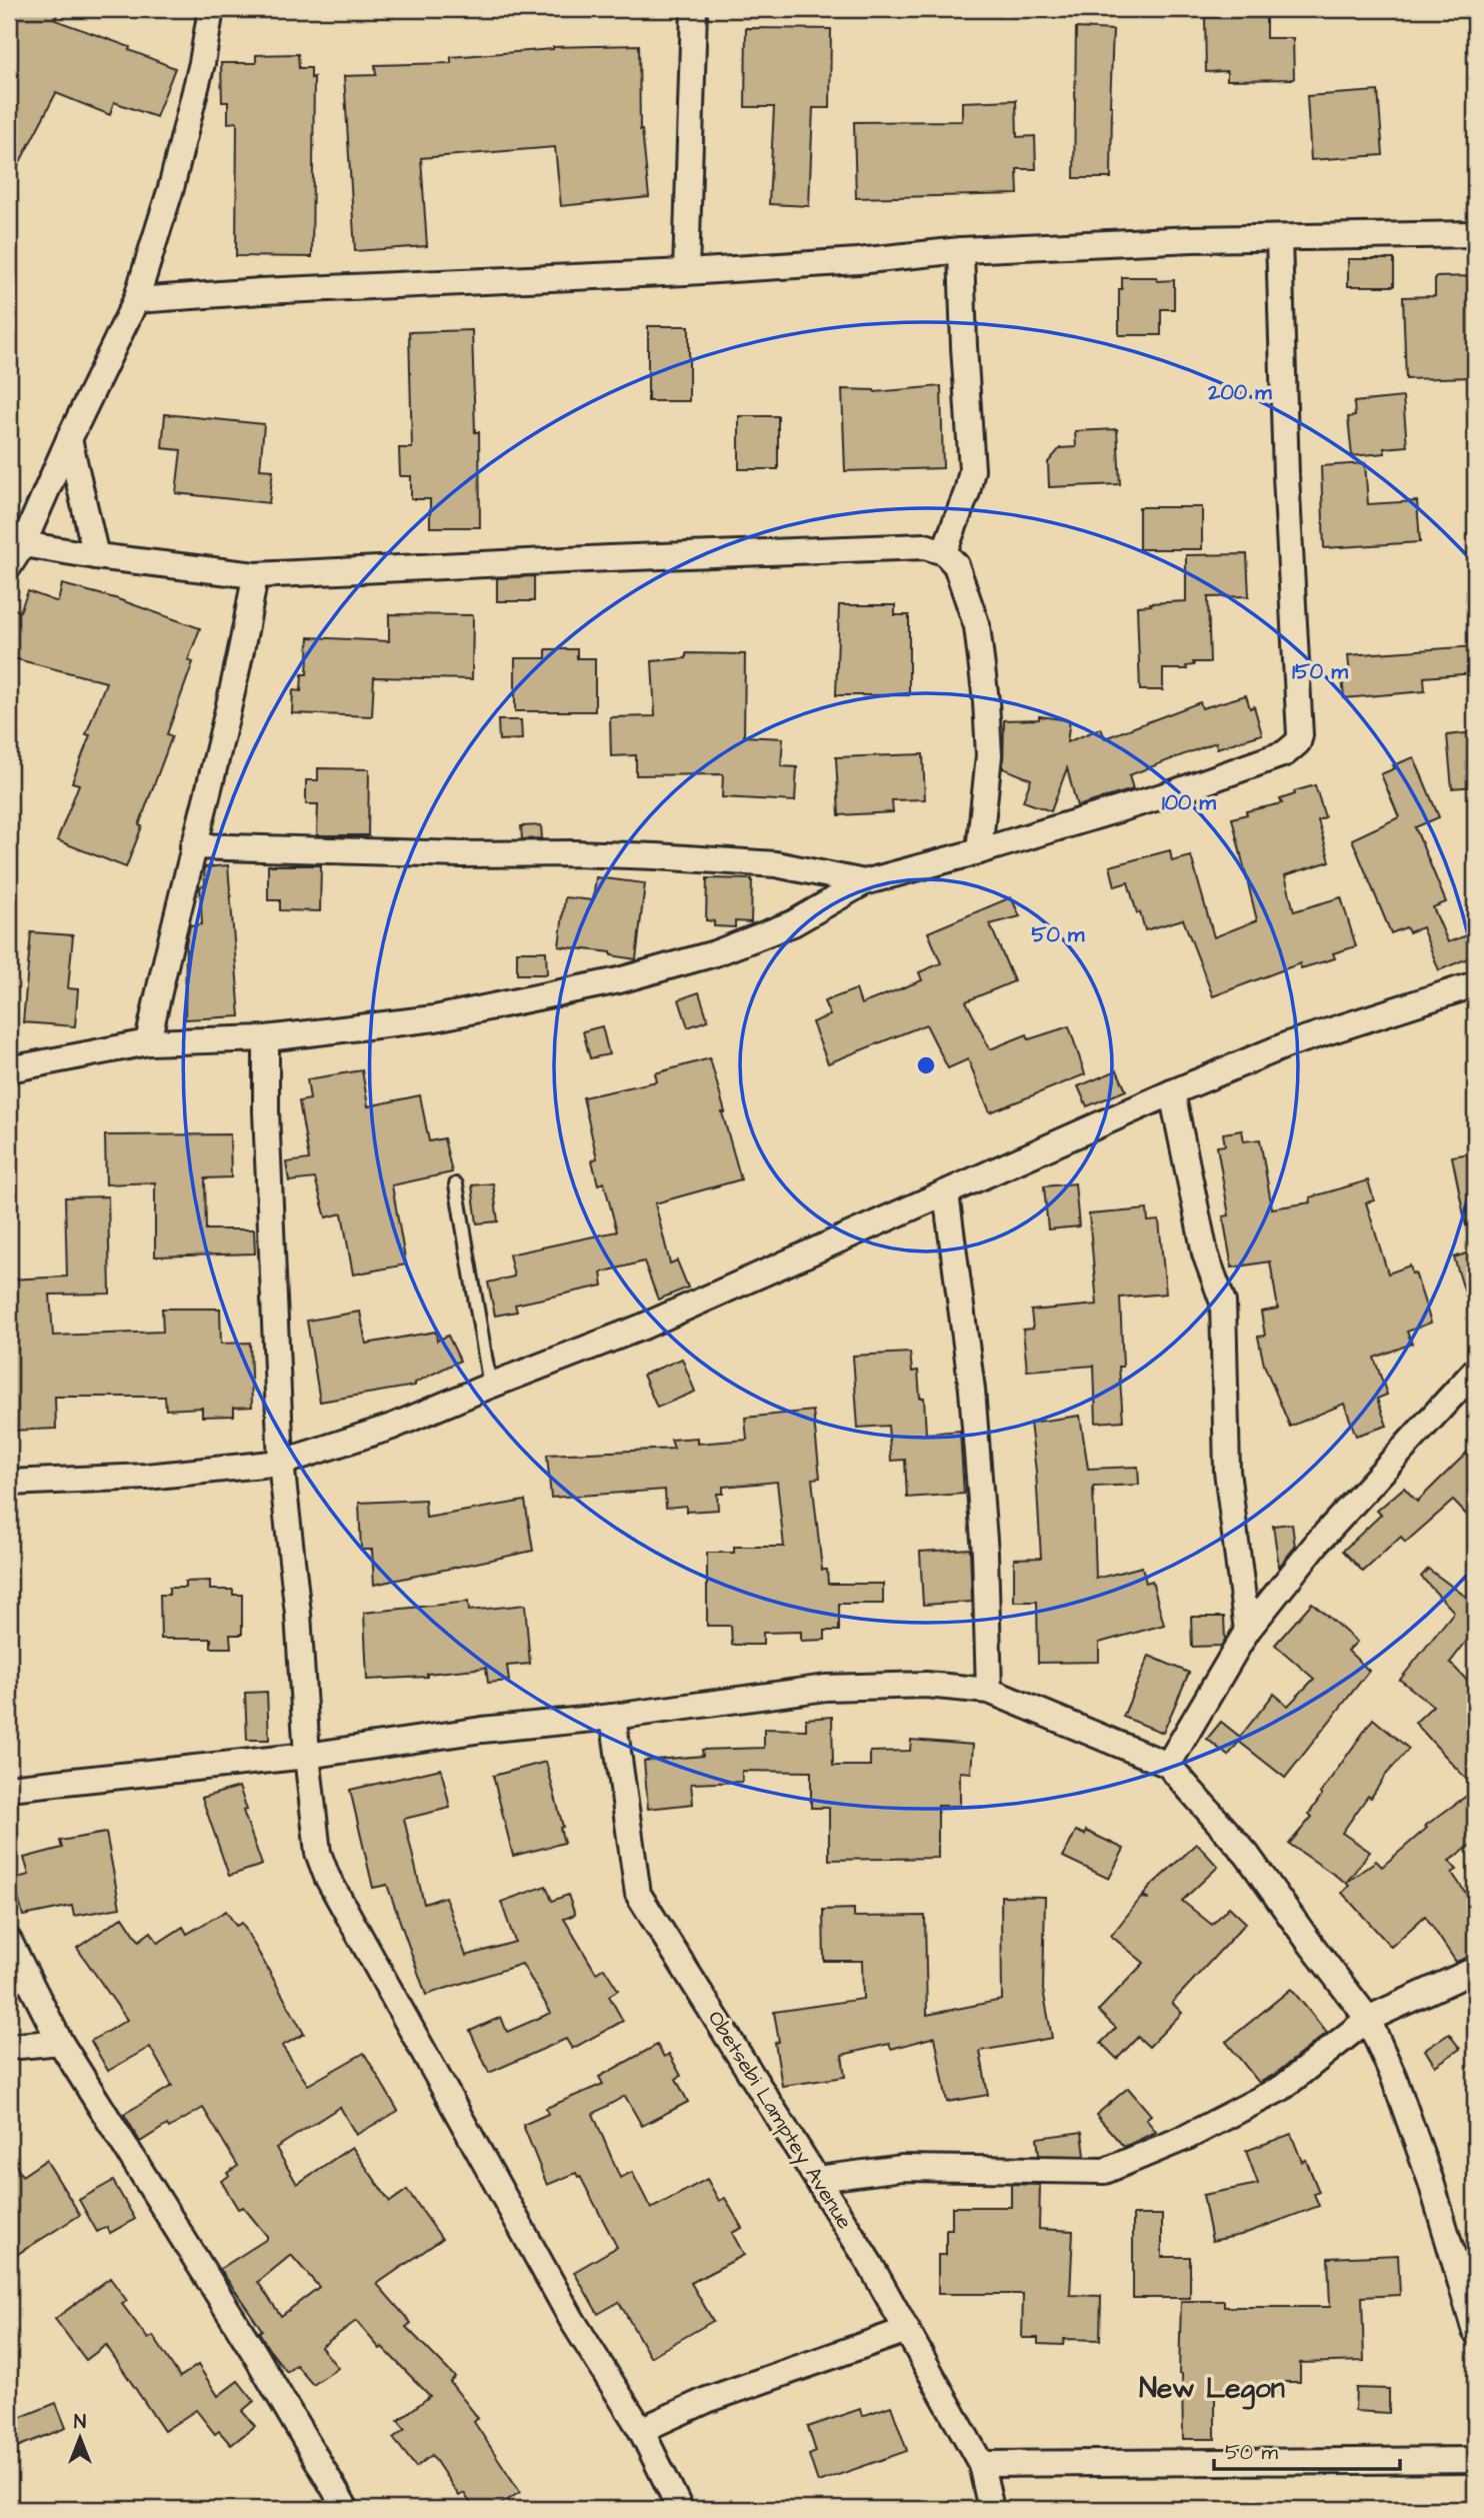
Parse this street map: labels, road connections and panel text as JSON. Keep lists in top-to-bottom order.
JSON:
{
  "streets": {
    "street": ["Obetsebi Lamptey Avenue"]
  },
  "districts": ["New Legon"],
  "scale_bar": "50 m",
  "north": "top",
  "rings": [
    "200 m",
    "150 m",
    "100 m",
    "50 m"
  ]
}
